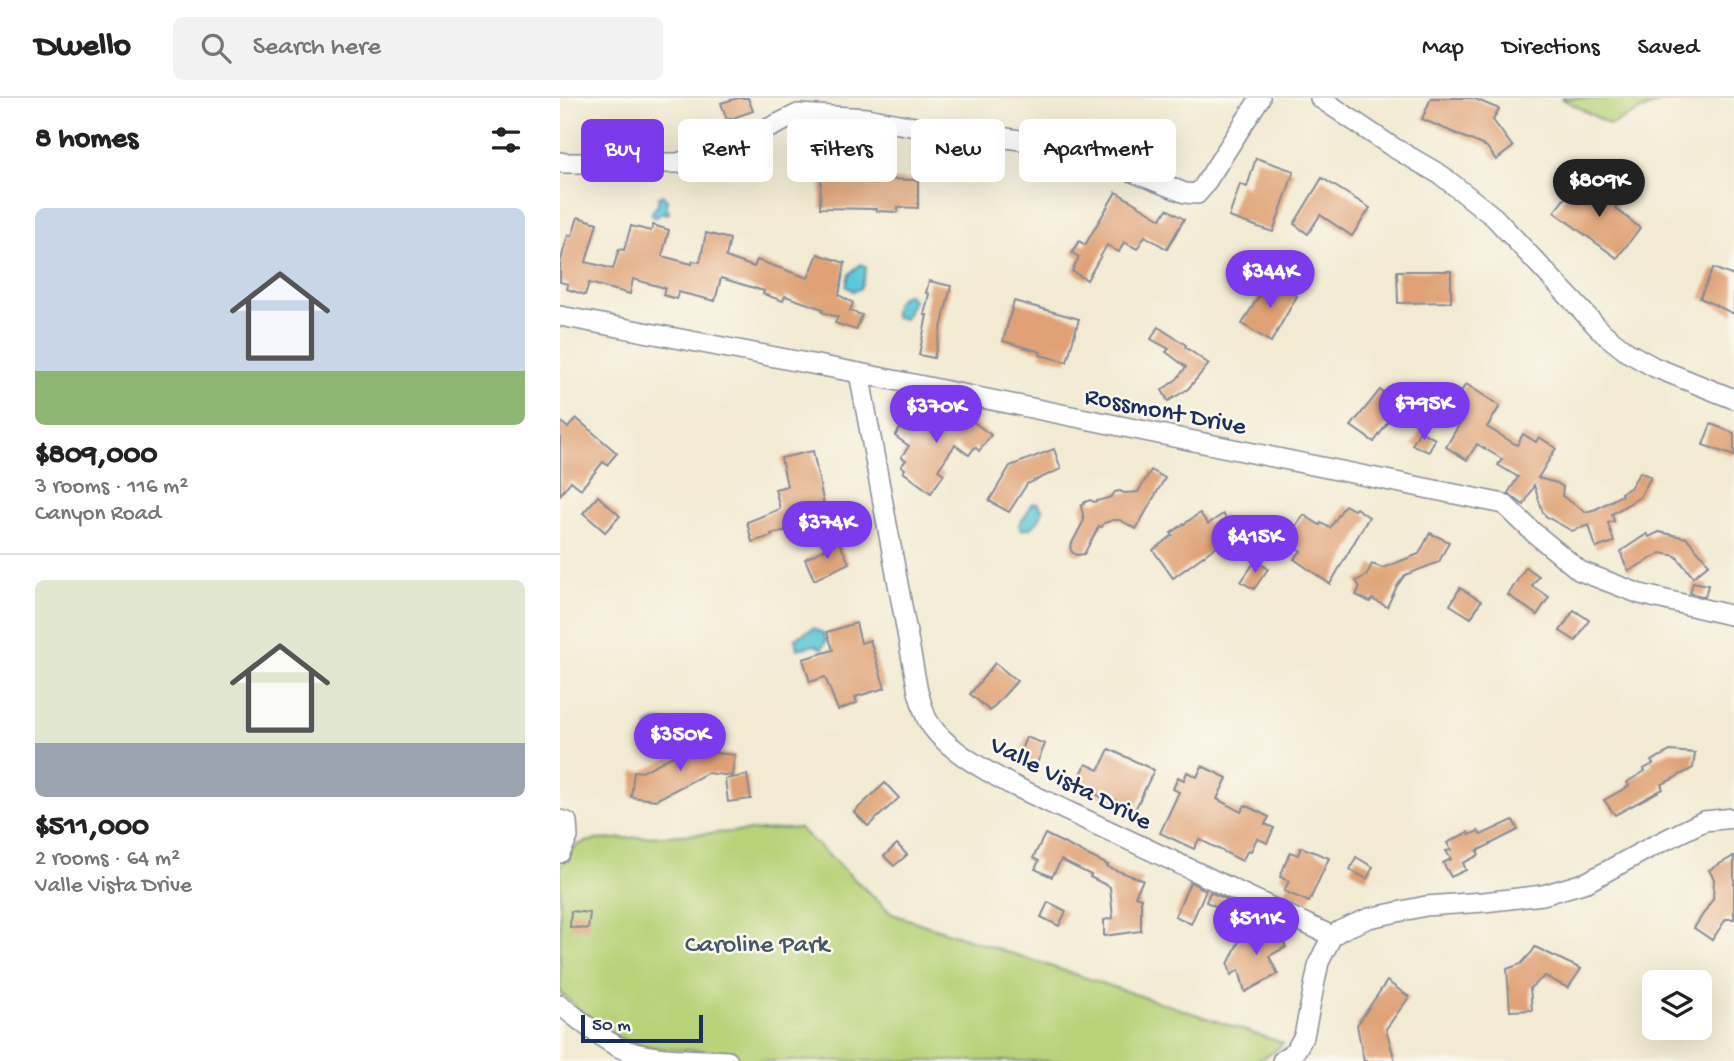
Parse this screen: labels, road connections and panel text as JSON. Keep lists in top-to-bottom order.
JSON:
{
  "streets": {
    "street": ["Rossmont Drive", "Valle Vista Drive"]
  },
  "crossings": [
    ["Rossmont Drive", "Valle Vista Drive"]
  ],
  "parks": ["Caroline Park"],
  "scale_bar": "50 m",
  "page": {
    "header": "Dwello",
    "search": "Search here",
    "nav": ["Map", "Directions", "Saved"],
    "heading": "8 homes",
    "chip": [
      "Buy",
      "Rent",
      "Filters",
      "New",
      "Apartment"
    ],
    "price": [
      "$809K",
      "$344K",
      "$795K",
      "$370K",
      "$374K",
      "$415K",
      "$350K",
      "$511K"
    ],
    "list": [
      {
        "name": "$809,000",
        "note": "3 rooms · 116 m² · Canyon Road"
      },
      {
        "name": "$511,000",
        "note": "2 rooms · 64 m² · Valle Vista Drive"
      }
    ],
    "scale": "50 m"
  }
}
